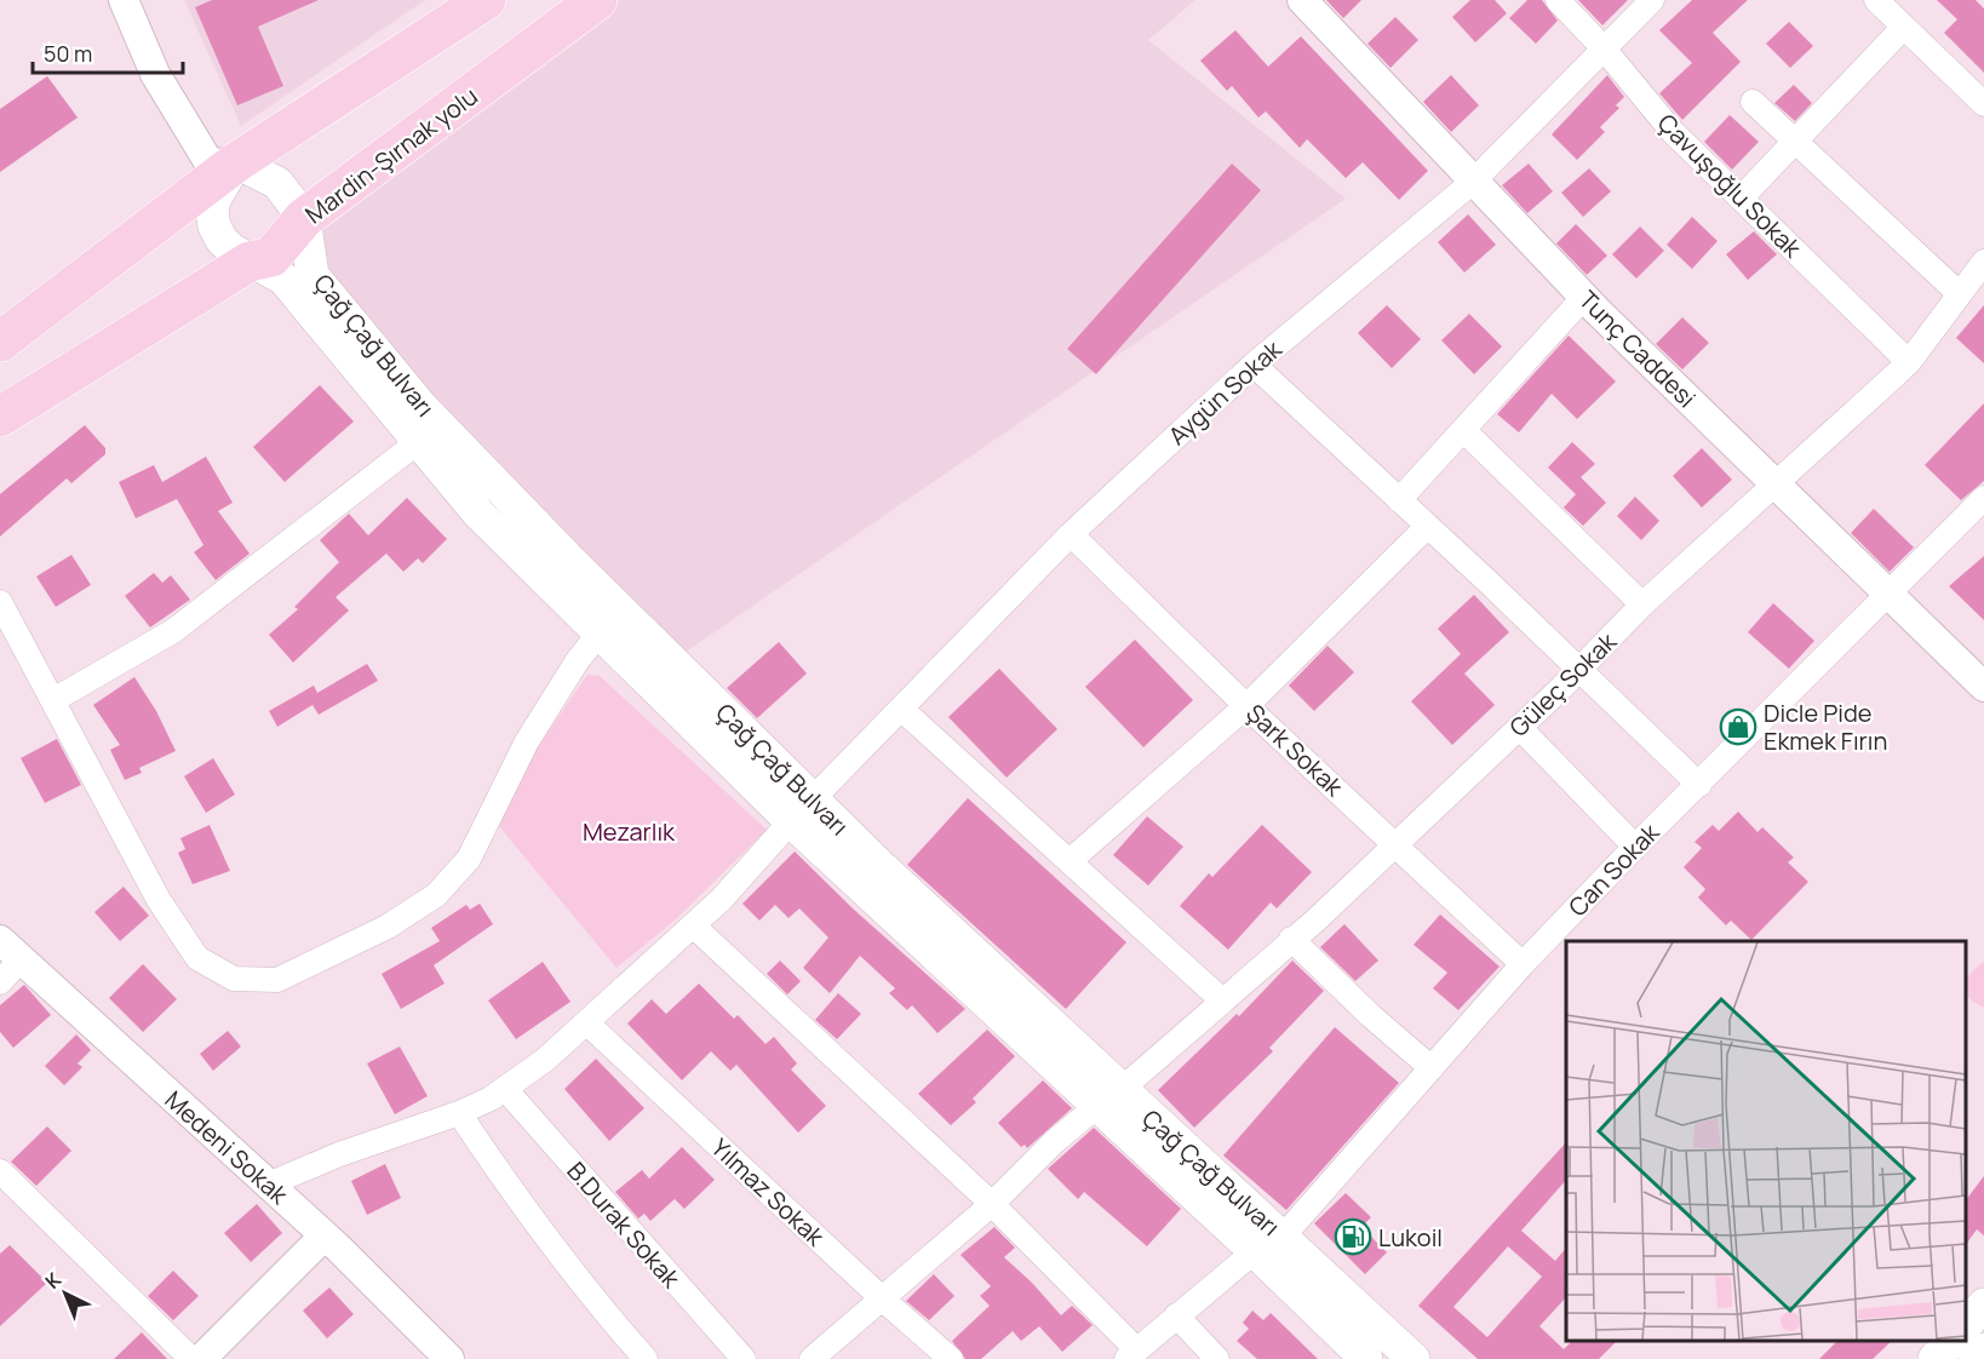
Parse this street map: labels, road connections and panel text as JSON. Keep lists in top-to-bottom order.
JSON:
{
  "streets": {
    "highway": ["Mardin-Şırnak yolu"],
    "main road": ["Çağ Çağ Bulvarı"],
    "street": [
      "Çavuşoğlu Sokak",
      "Tunç Caddesi",
      "Aygün Sokak",
      "Güleç Sokak",
      "Şark Sokak",
      "Can Sokak",
      "Medeni Sokak",
      "Yılmaz Sokak",
      "B.Durak Sokak"
    ]
  },
  "crossings": [
    ["Mardin-Şırnak yolu", "Çağ Çağ Bulvarı"],
    ["Çavuşoğlu Sokak", "Aygün Sokak"],
    ["Çavuşoğlu Sokak", "Güleç Sokak"],
    ["Çağ Çağ Bulvarı", "Aygün Sokak"],
    ["Çağ Çağ Bulvarı", "Güleç Sokak"],
    ["Çağ Çağ Bulvarı", "Can Sokak"],
    ["Tunç Caddesi", "Aygün Sokak"],
    ["Tunç Caddesi", "Güleç Sokak"],
    ["Tunç Caddesi", "Can Sokak"],
    ["Aygün Sokak", "Şark Sokak"],
    ["Aygün Sokak", "Medeni Sokak"],
    ["Aygün Sokak", "Yılmaz Sokak"],
    ["Aygün Sokak", "B.Durak Sokak"],
    ["Güleç Sokak", "Şark Sokak"],
    ["Güleç Sokak", "Yılmaz Sokak"],
    ["Şark Sokak", "Can Sokak"]
  ],
  "parks": ["Mezarlık"],
  "places": {
    "shop": ["Dicle Pide Ekmek Fırın"],
    "fuel station": ["Lukoil"]
  },
  "scale_bar": "50 m",
  "north": "top left"
}
